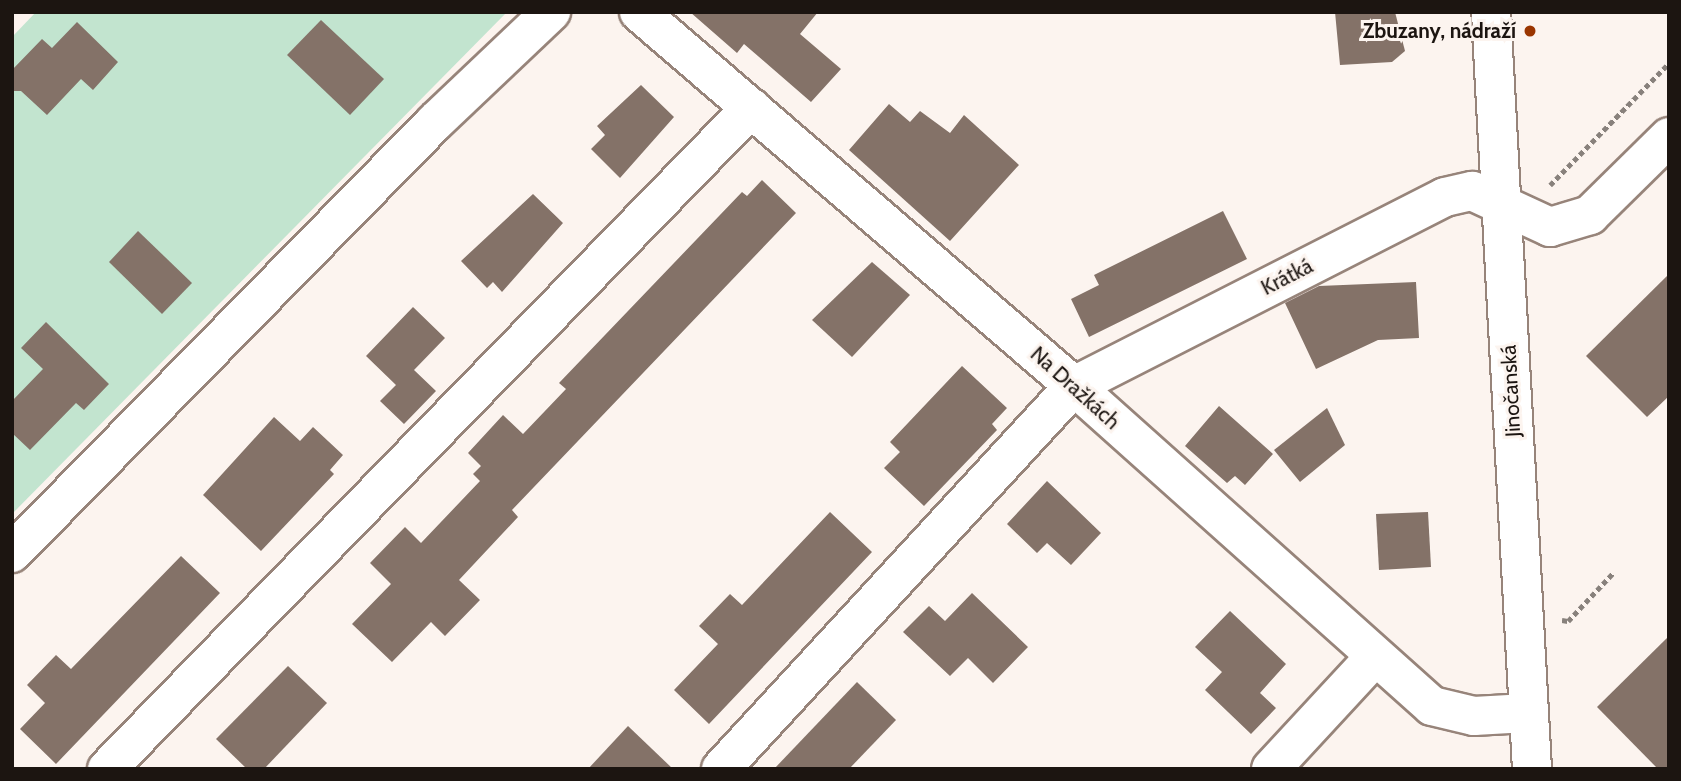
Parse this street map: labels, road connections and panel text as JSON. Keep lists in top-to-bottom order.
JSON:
{
  "streets": {
    "street": ["Krátká", "Na Dražkách", "Jinočanská"]
  },
  "crossings": [
    ["Krátká", "Na Dražkách"],
    ["Krátká", "Jinočanská"],
    ["Na Dražkách", "Jinočanská"]
  ],
  "places": ["Zbuzany, nádraží"]
}
